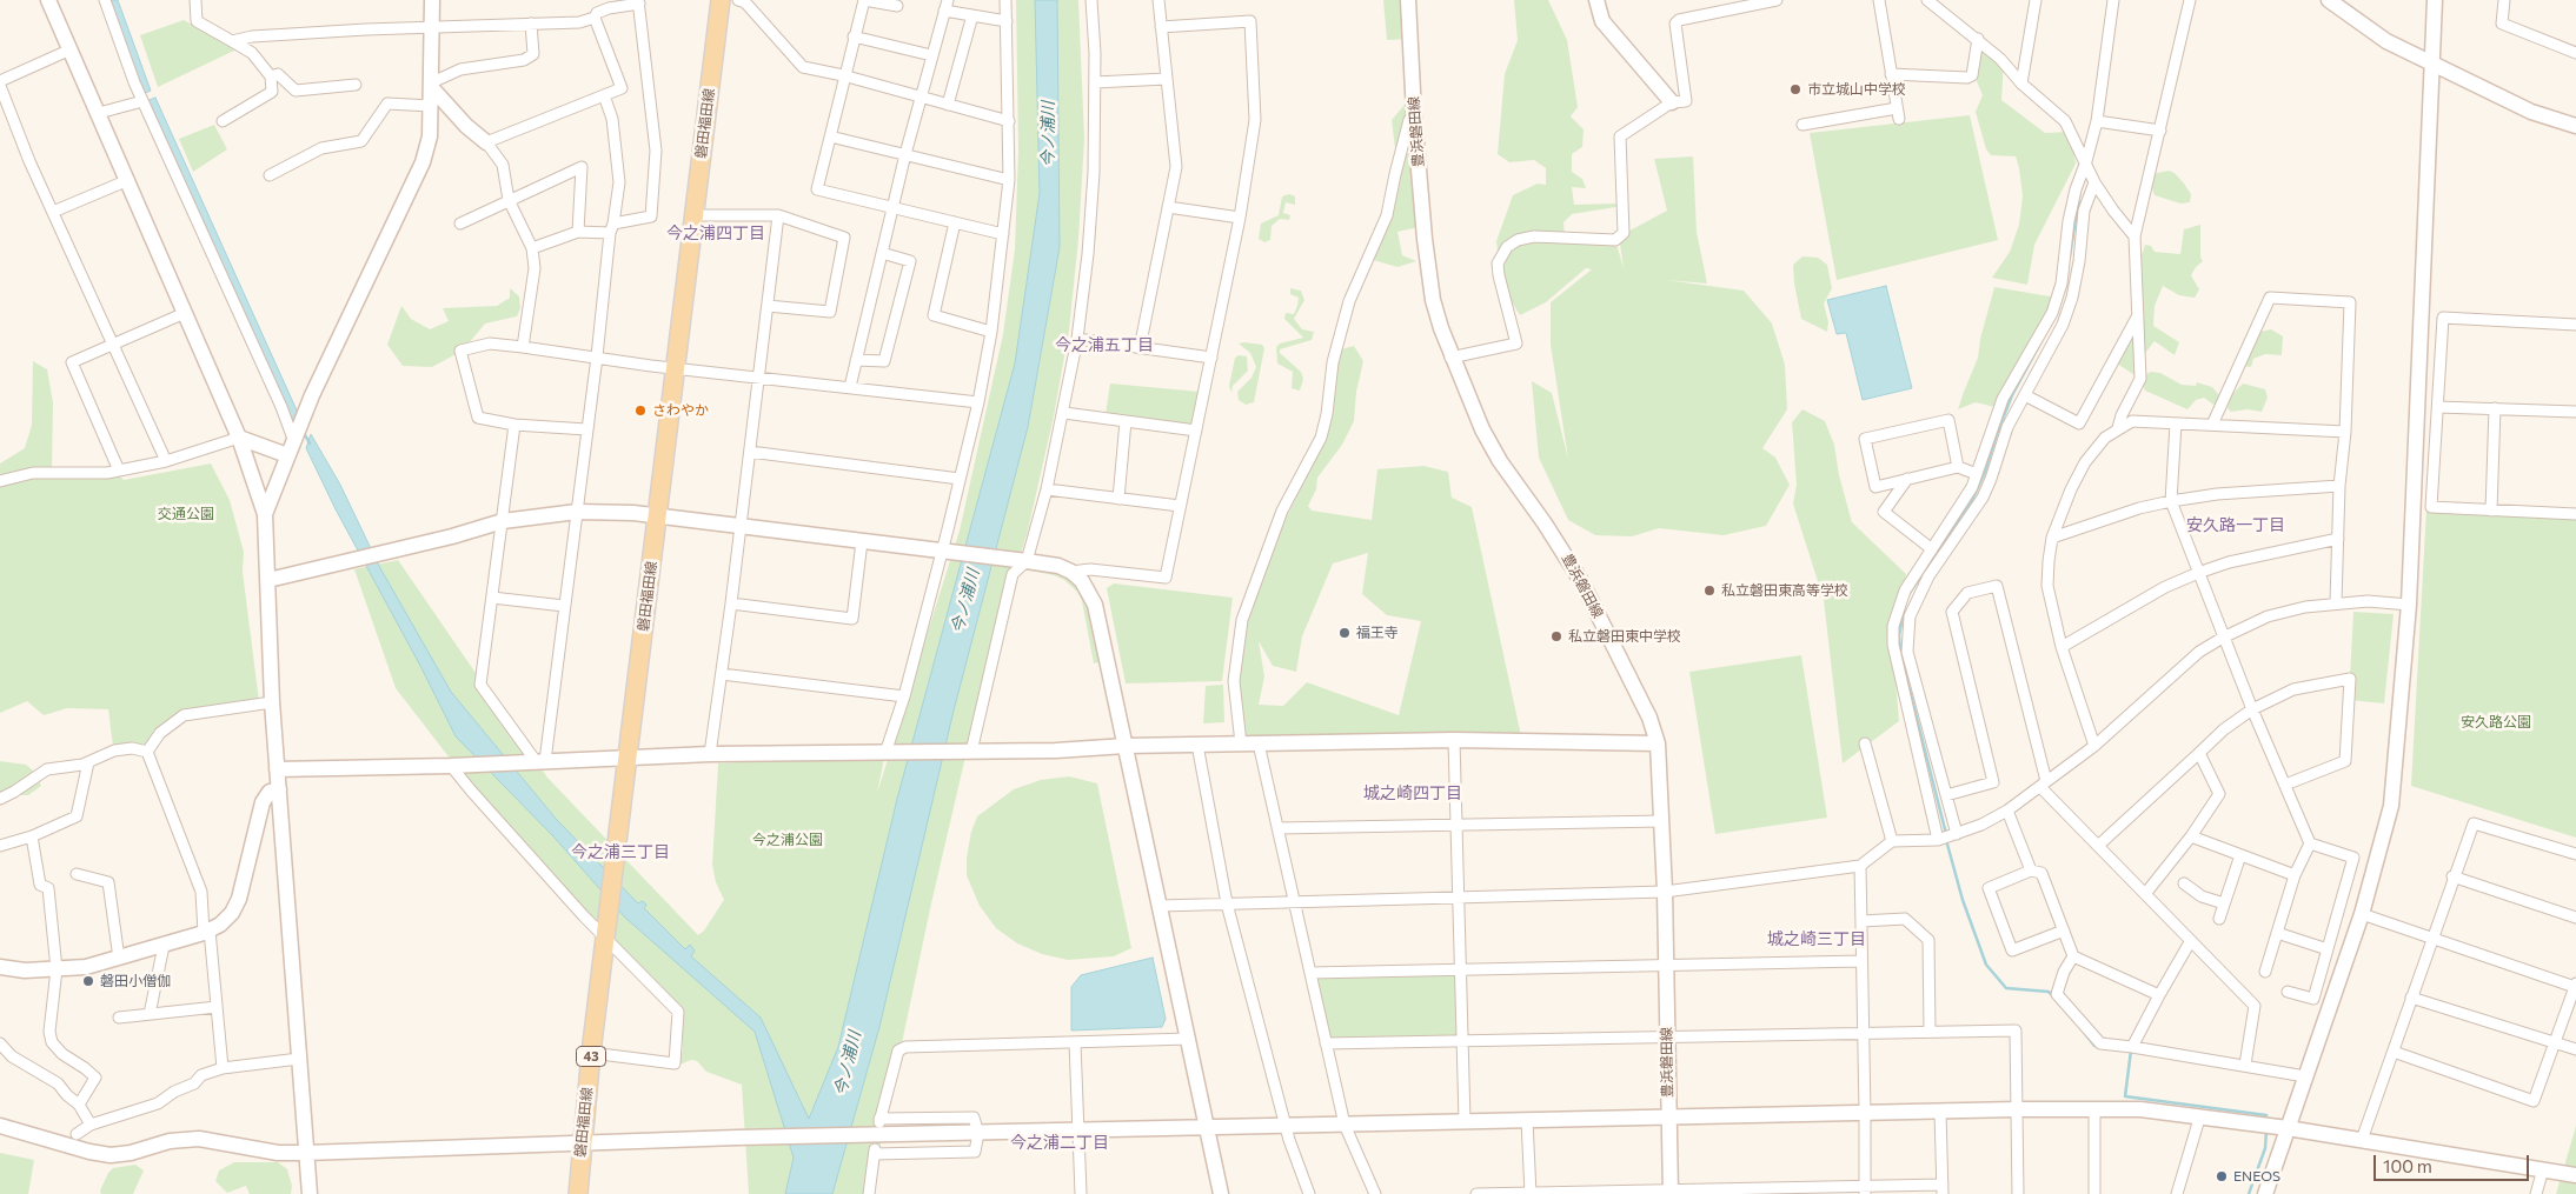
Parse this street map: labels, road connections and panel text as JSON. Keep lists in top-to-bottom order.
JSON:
{
  "streets": {
    "main road": ["磐田福田線", "43"],
    "street": ["豊浜磐田線"]
  },
  "districts": [
    "今之浦四丁目",
    "今之浦五丁目",
    "安久路一丁目",
    "城之崎四丁目",
    "今之浦三丁目",
    "城之崎三丁目",
    "今之浦二丁目"
  ],
  "water": ["今ノ浦川"],
  "parks": ["交通公園", "安久路公園", "今之浦公園"],
  "places": [
    "市立城山中学校",
    "さわやか",
    "私立磐田東高等学校",
    "福王寺",
    "私立磐田東中学校",
    "磐田小僧伽",
    "ENEOS"
  ],
  "scale_bar": "100 m"
}
